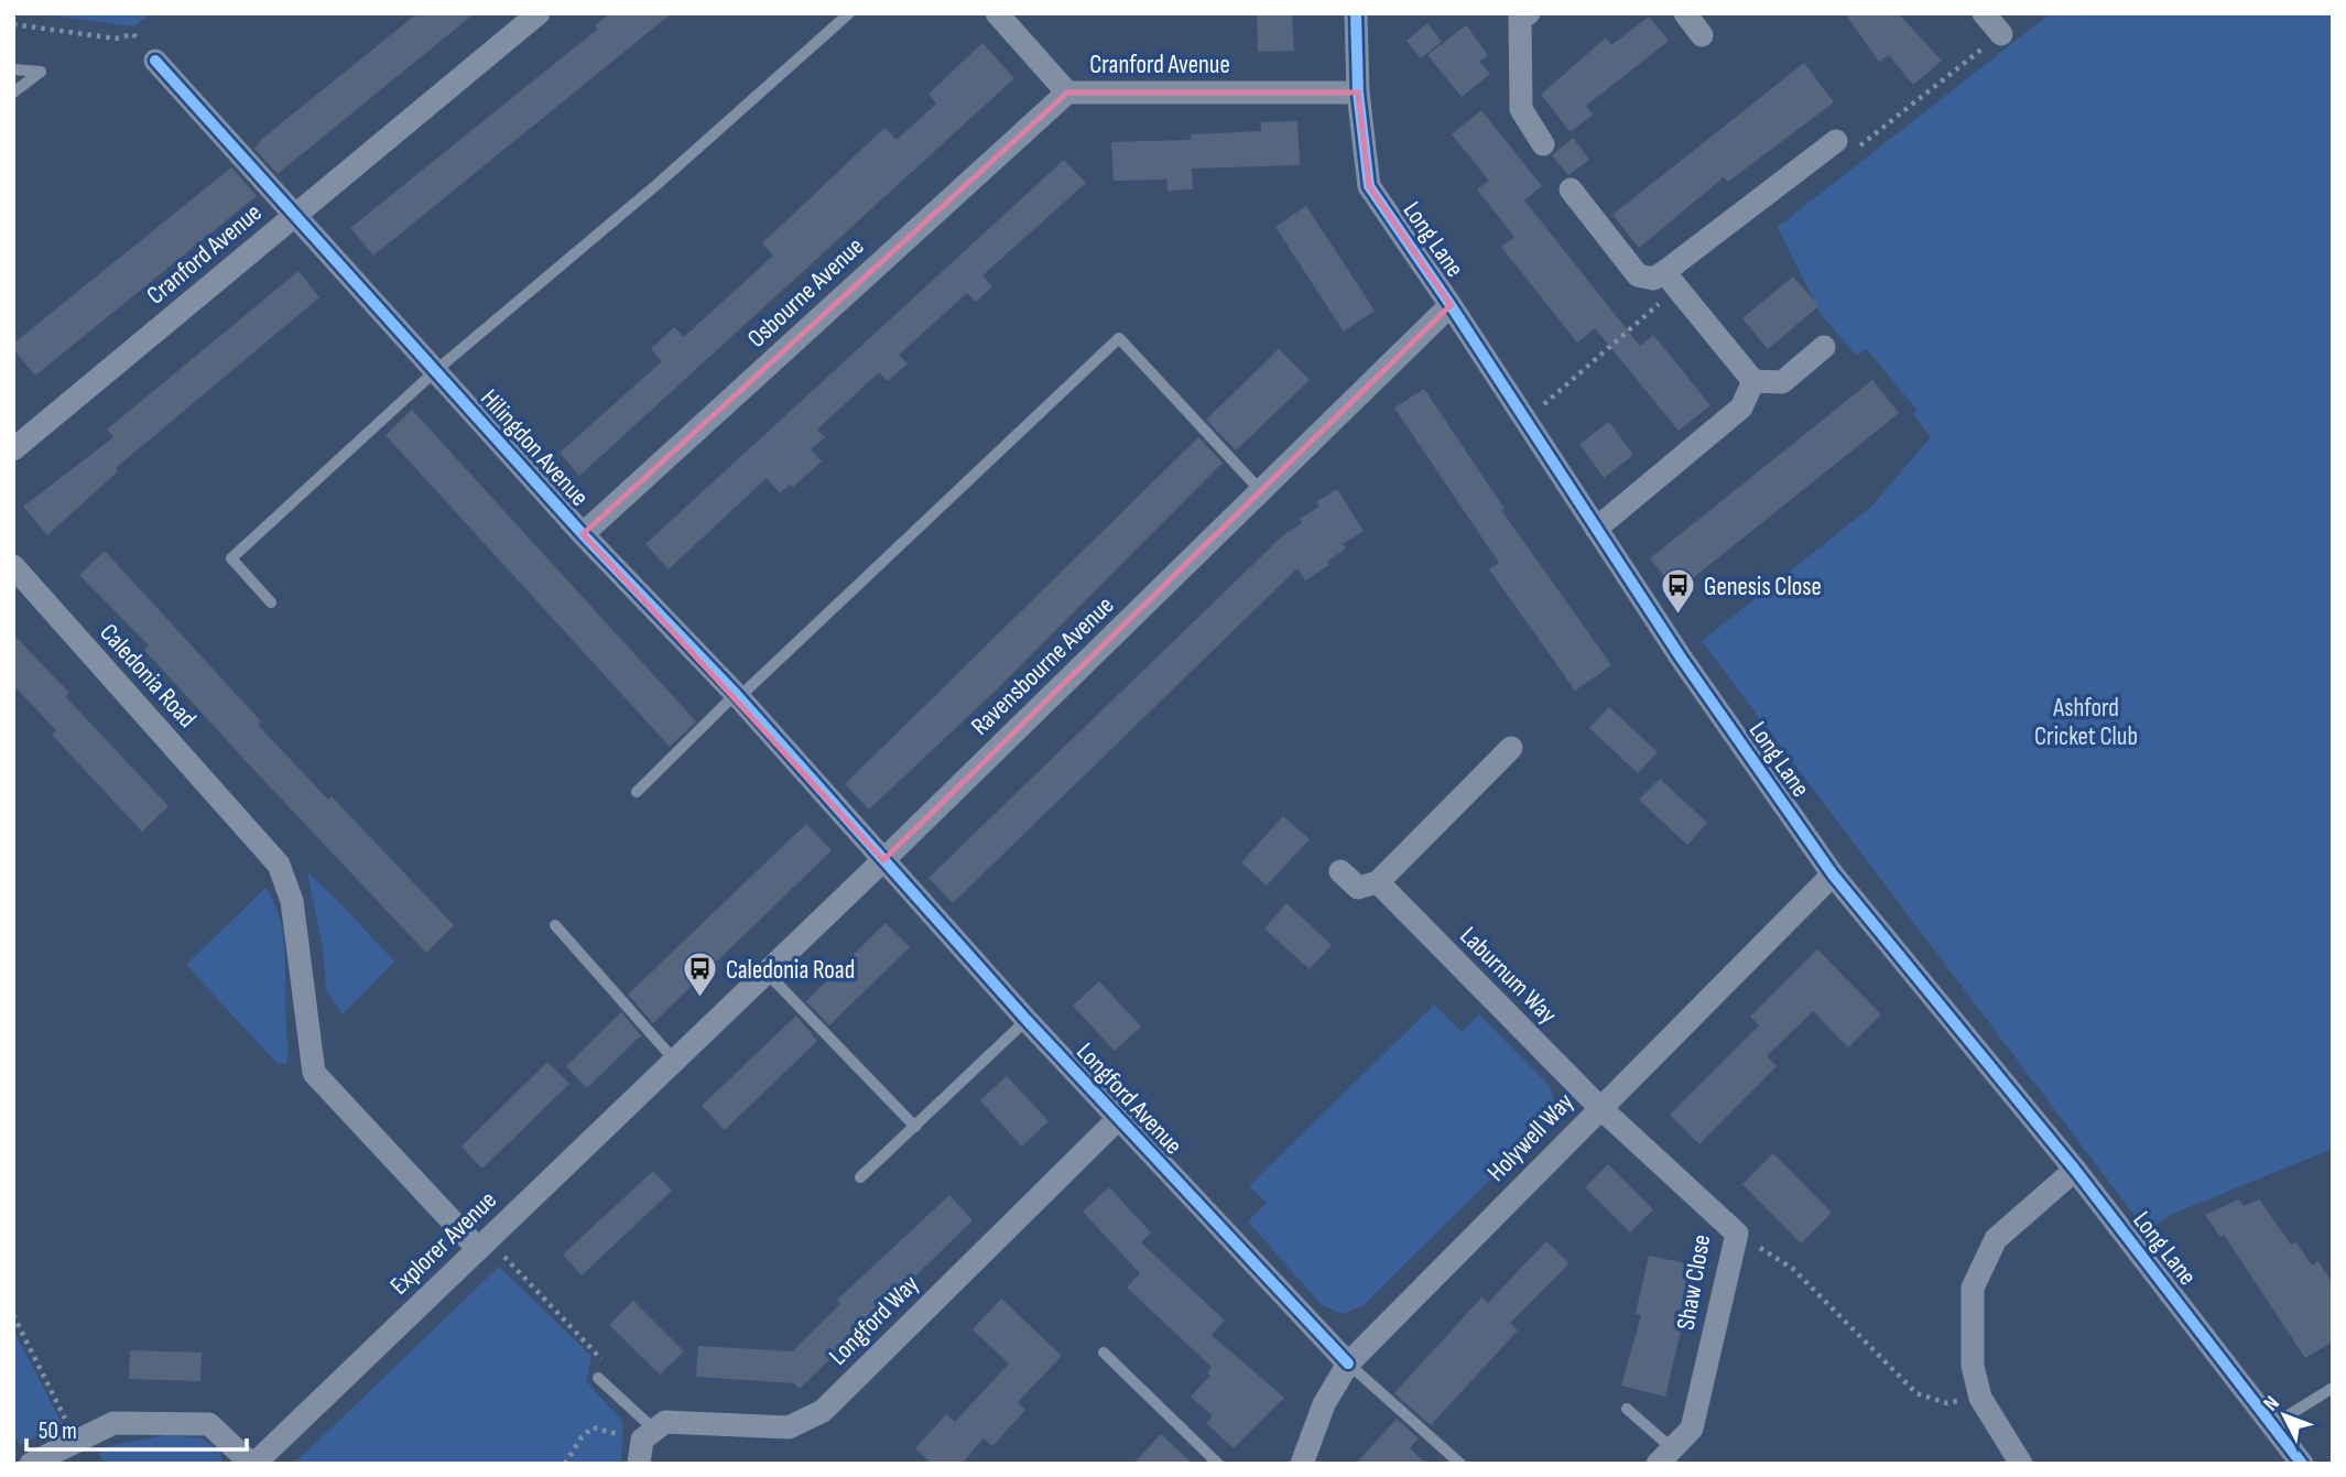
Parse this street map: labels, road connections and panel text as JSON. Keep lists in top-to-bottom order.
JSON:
{
  "streets": {
    "street": [
      "Cranford Avenue",
      "Long Lane",
      "Osbourne Avenue",
      "Hilingdon Avenue",
      "Ravensbourne Avenue",
      "Caledonia Road",
      "Laburnum Way",
      "Longford Avenue",
      "Holywell Way",
      "Explorer Avenue",
      "Shaw Close",
      "Longford Way"
    ]
  },
  "crossings": [
    ["Cranford Avenue", "Long Lane"],
    ["Cranford Avenue", "Osbourne Avenue"],
    ["Cranford Avenue", "Hilingdon Avenue"],
    ["Long Lane", "Ravensbourne Avenue"],
    ["Long Lane", "Holywell Way"],
    ["Osbourne Avenue", "Hilingdon Avenue"],
    ["Hilingdon Avenue", "Ravensbourne Avenue"],
    ["Hilingdon Avenue", "Longford Avenue"],
    ["Ravensbourne Avenue", "Longford Avenue"],
    ["Ravensbourne Avenue", "Explorer Avenue"],
    ["Caledonia Road", "Explorer Avenue"],
    ["Laburnum Way", "Holywell Way"],
    ["Laburnum Way", "Shaw Close"],
    ["Longford Avenue", "Holywell Way"],
    ["Longford Avenue", "Longford Way"],
    ["Holywell Way", "Shaw Close"]
  ],
  "parks": ["Ashford Cricket Club"],
  "places": {
    "bus stop": ["Genesis Close", "Caledonia Road"]
  },
  "scale_bar": "50 m",
  "north": "top left"
}
